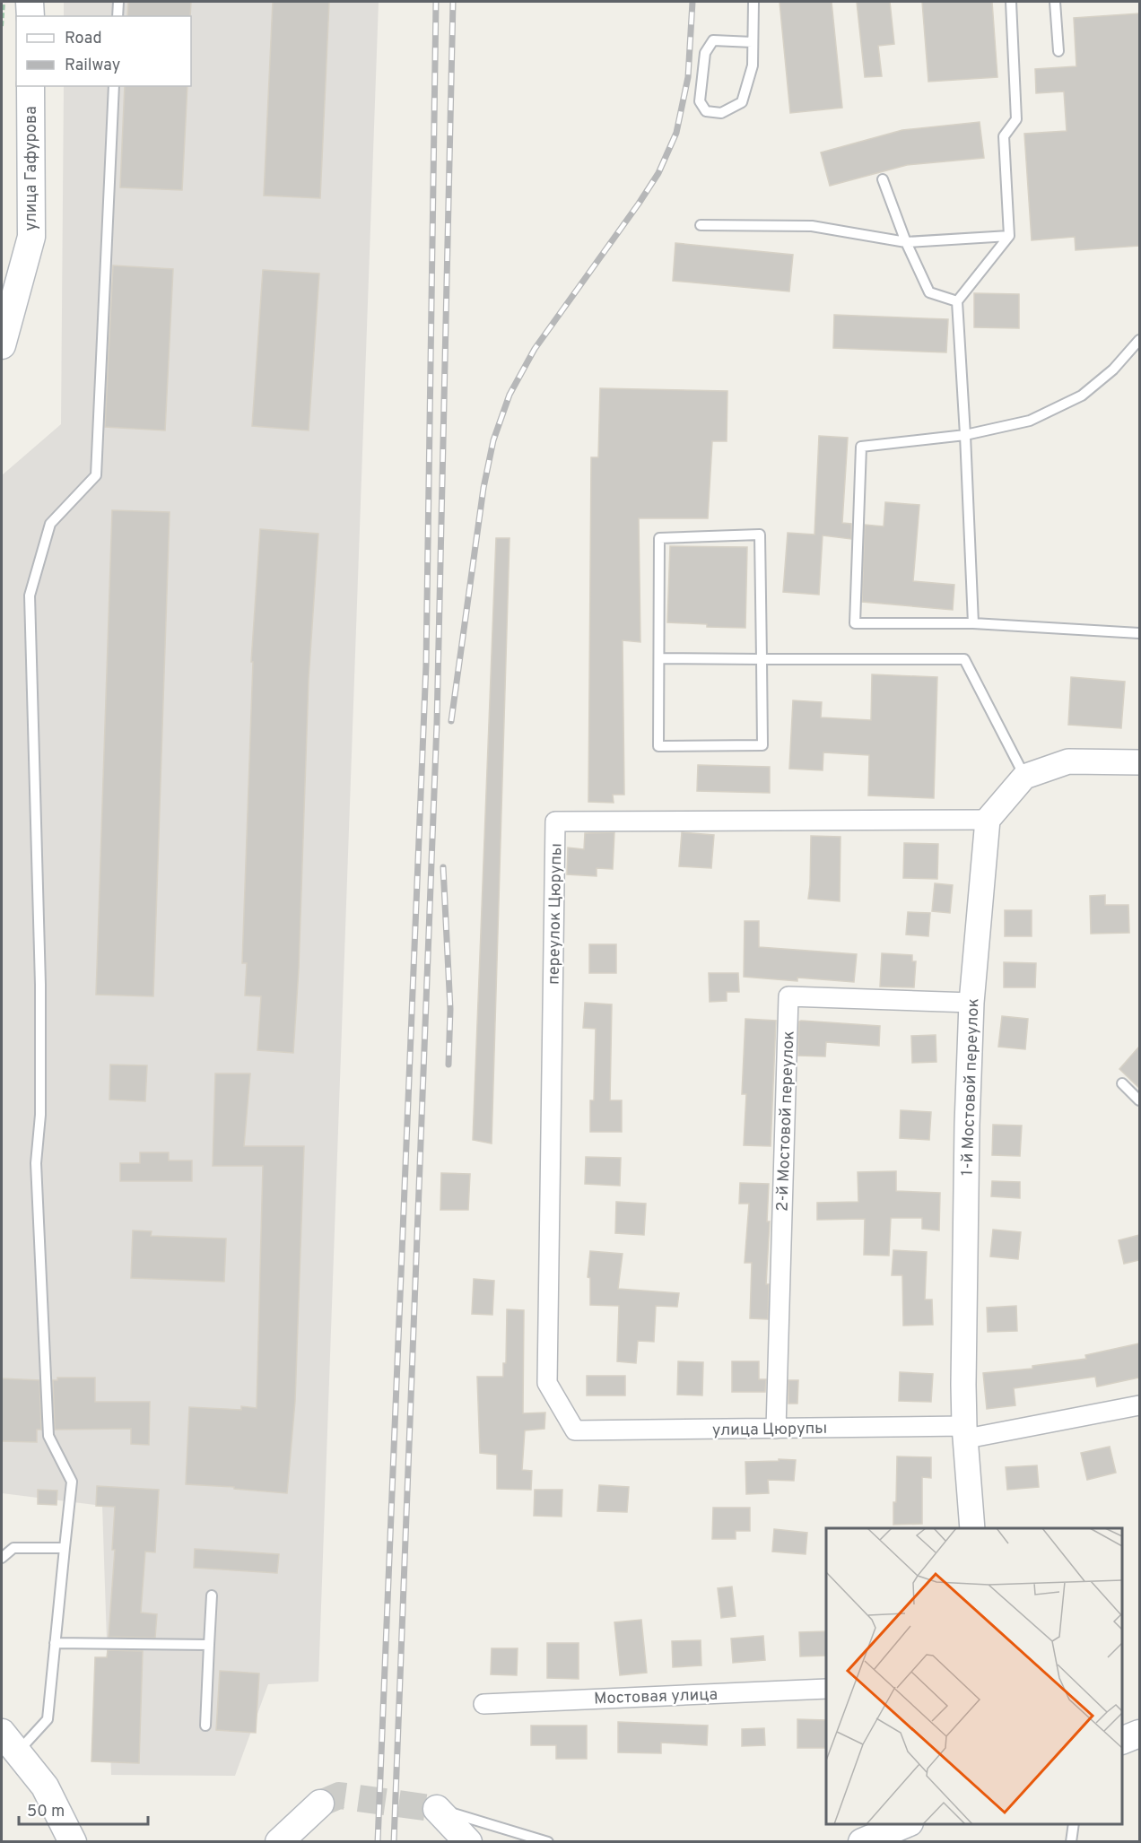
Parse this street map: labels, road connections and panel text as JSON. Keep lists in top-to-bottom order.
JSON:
{
  "streets": {
    "main road": ["улица Гафурова"],
    "street": [
      "переулок Цюрупы",
      "1-й Мостовой переулок",
      "2-й Мостовой переулок",
      "улица Цюрупы",
      "Мостовая улица"
    ]
  },
  "crossings": [
    ["переулок Цюрупы", "1-й Мостовой переулок"],
    ["переулок Цюрупы", "улица Цюрупы"],
    ["1-й Мостовой переулок", "2-й Мостовой переулок"],
    ["1-й Мостовой переулок", "улица Цюрупы"],
    ["2-й Мостовой переулок", "улица Цюрупы"]
  ],
  "legend": ["Road", "Railway"],
  "scale_bar": "50 m"
}
